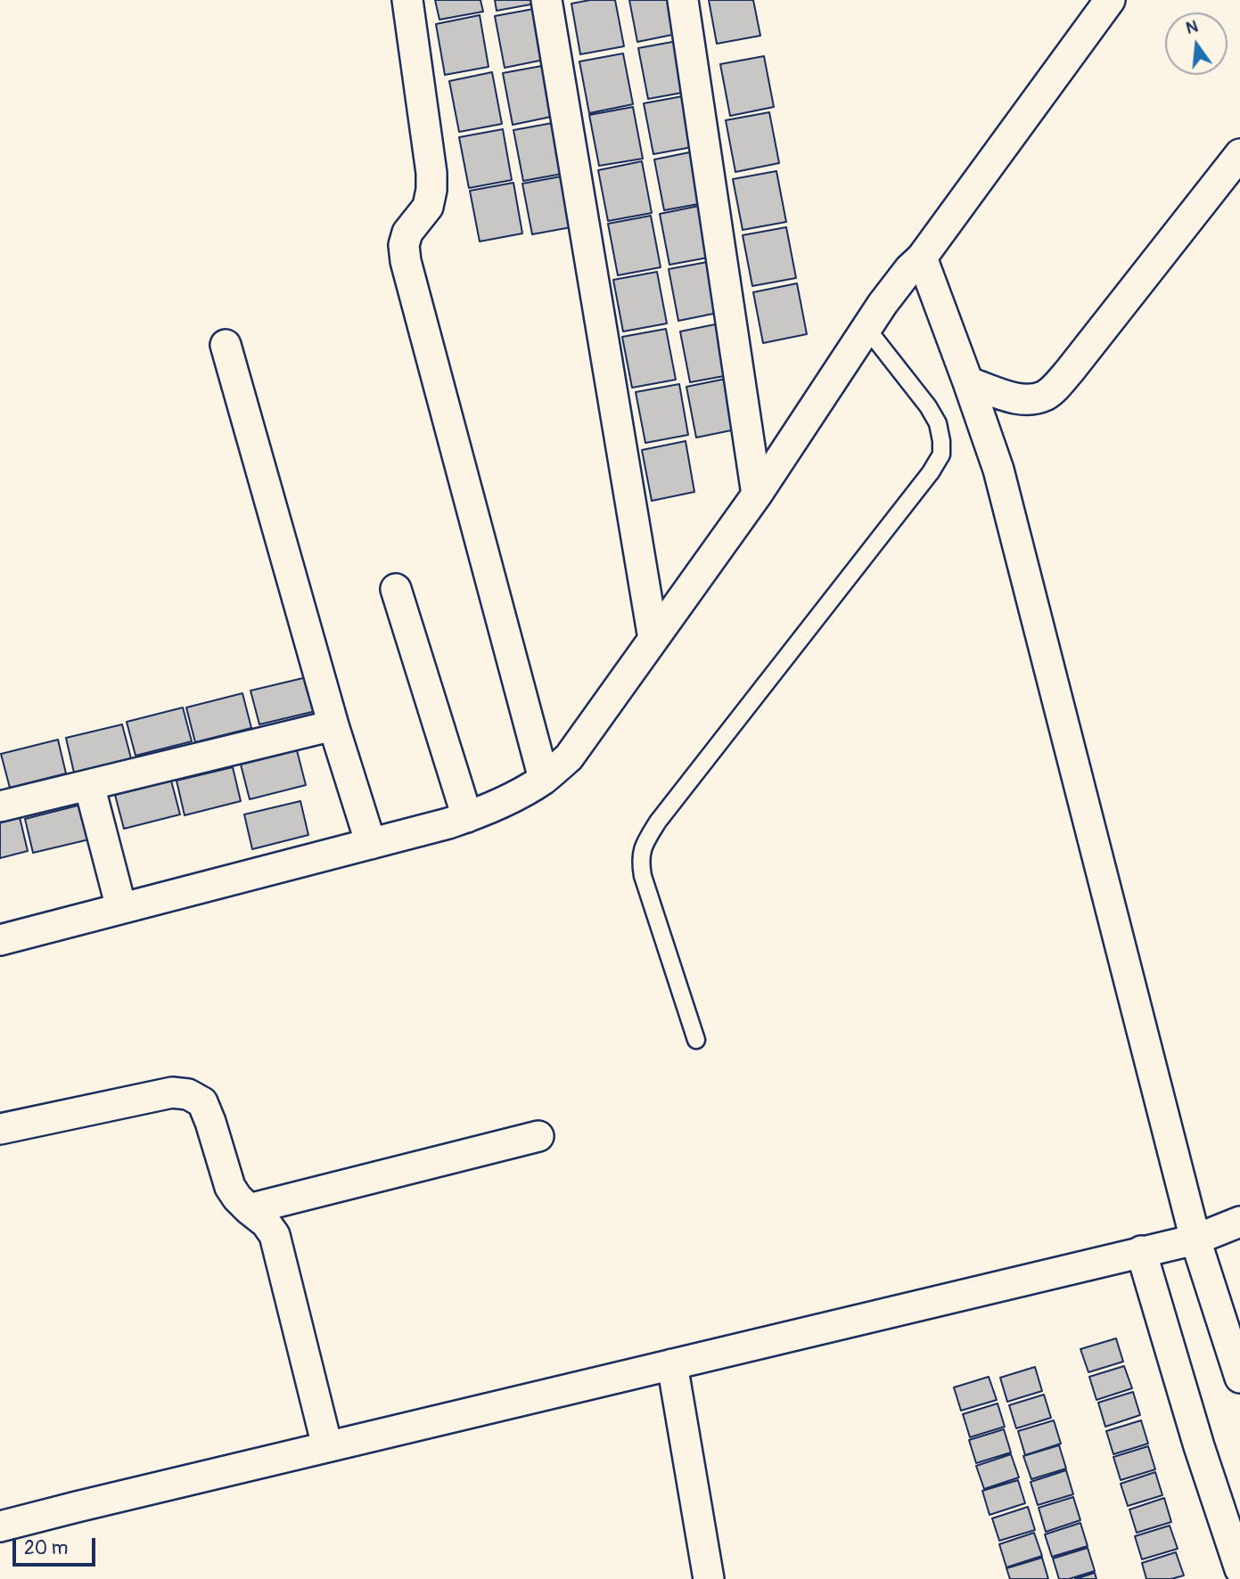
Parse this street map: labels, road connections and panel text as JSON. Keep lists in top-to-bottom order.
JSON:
{
  "scale_bar": "20 m",
  "north": "top"
}
